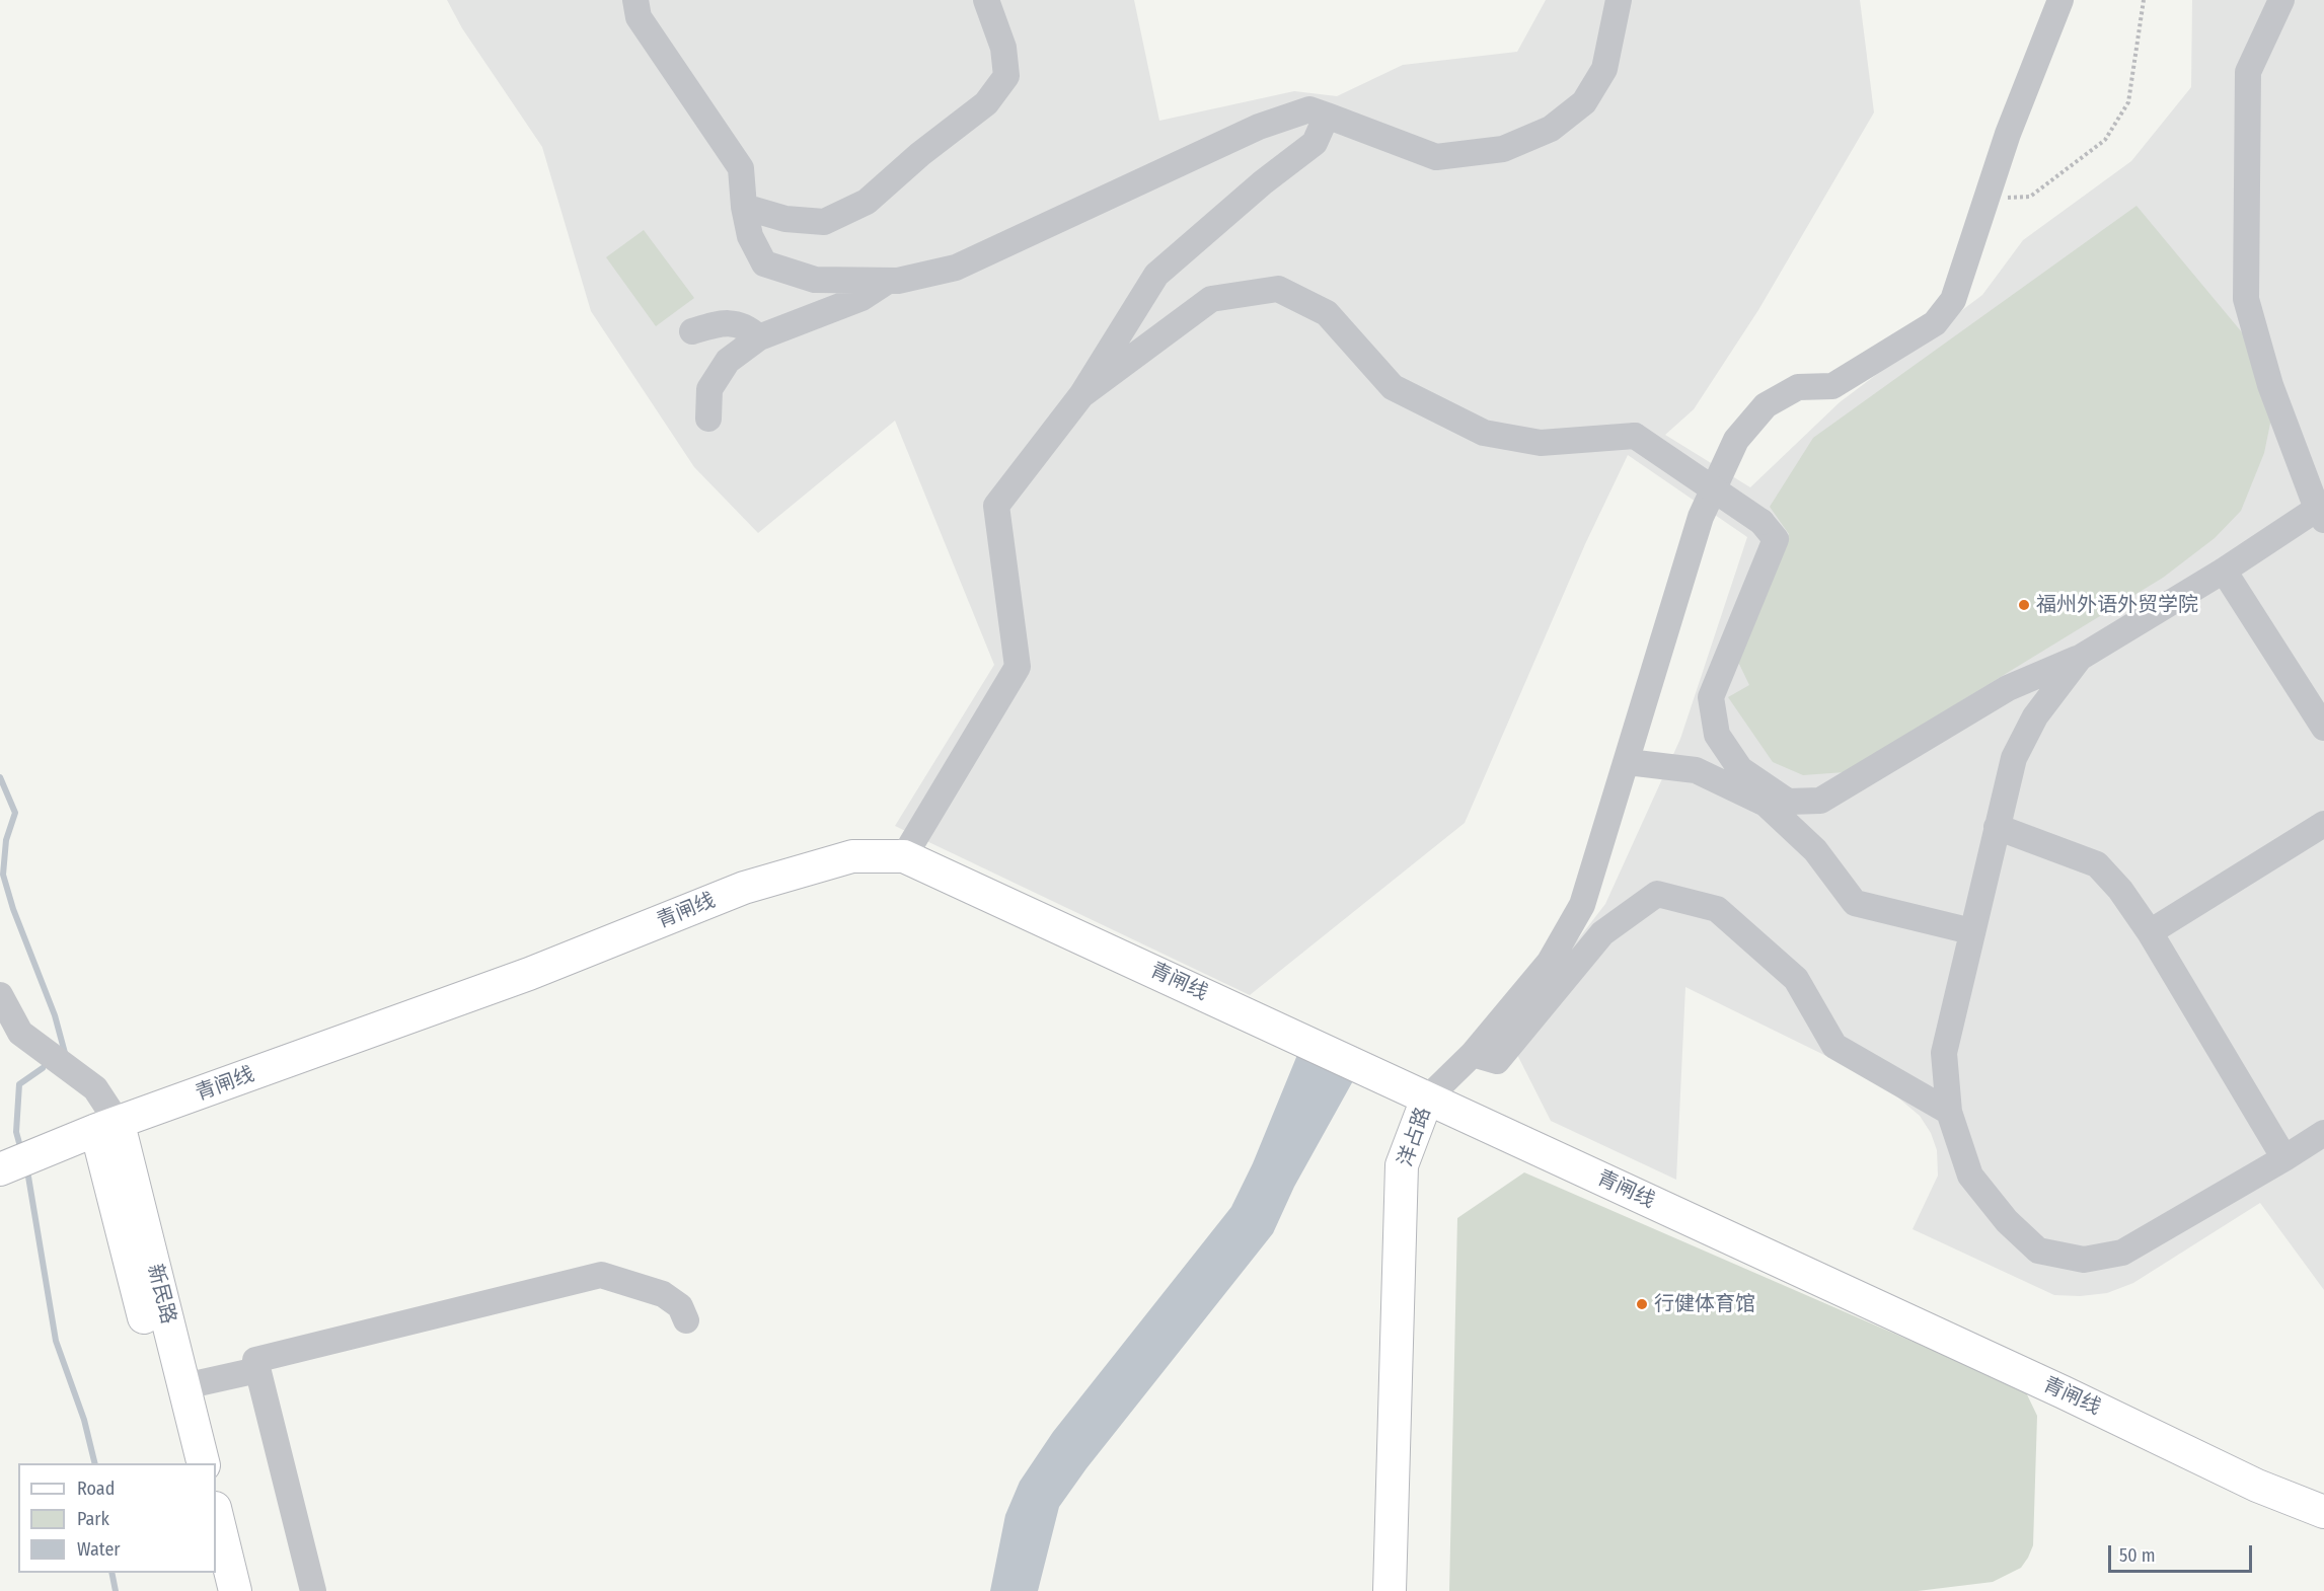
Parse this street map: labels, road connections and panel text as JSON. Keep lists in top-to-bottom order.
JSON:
{
  "streets": {
    "main road": ["青闸线", "洋占路", "新民路"]
  },
  "crossings": [
    ["青闸线", "洋占路"],
    ["青闸线", "新民路"]
  ],
  "places": ["福州外语外贸学院", "行健体育馆"],
  "legend": ["Road", "Park", "Water"],
  "scale_bar": "50 m"
}
